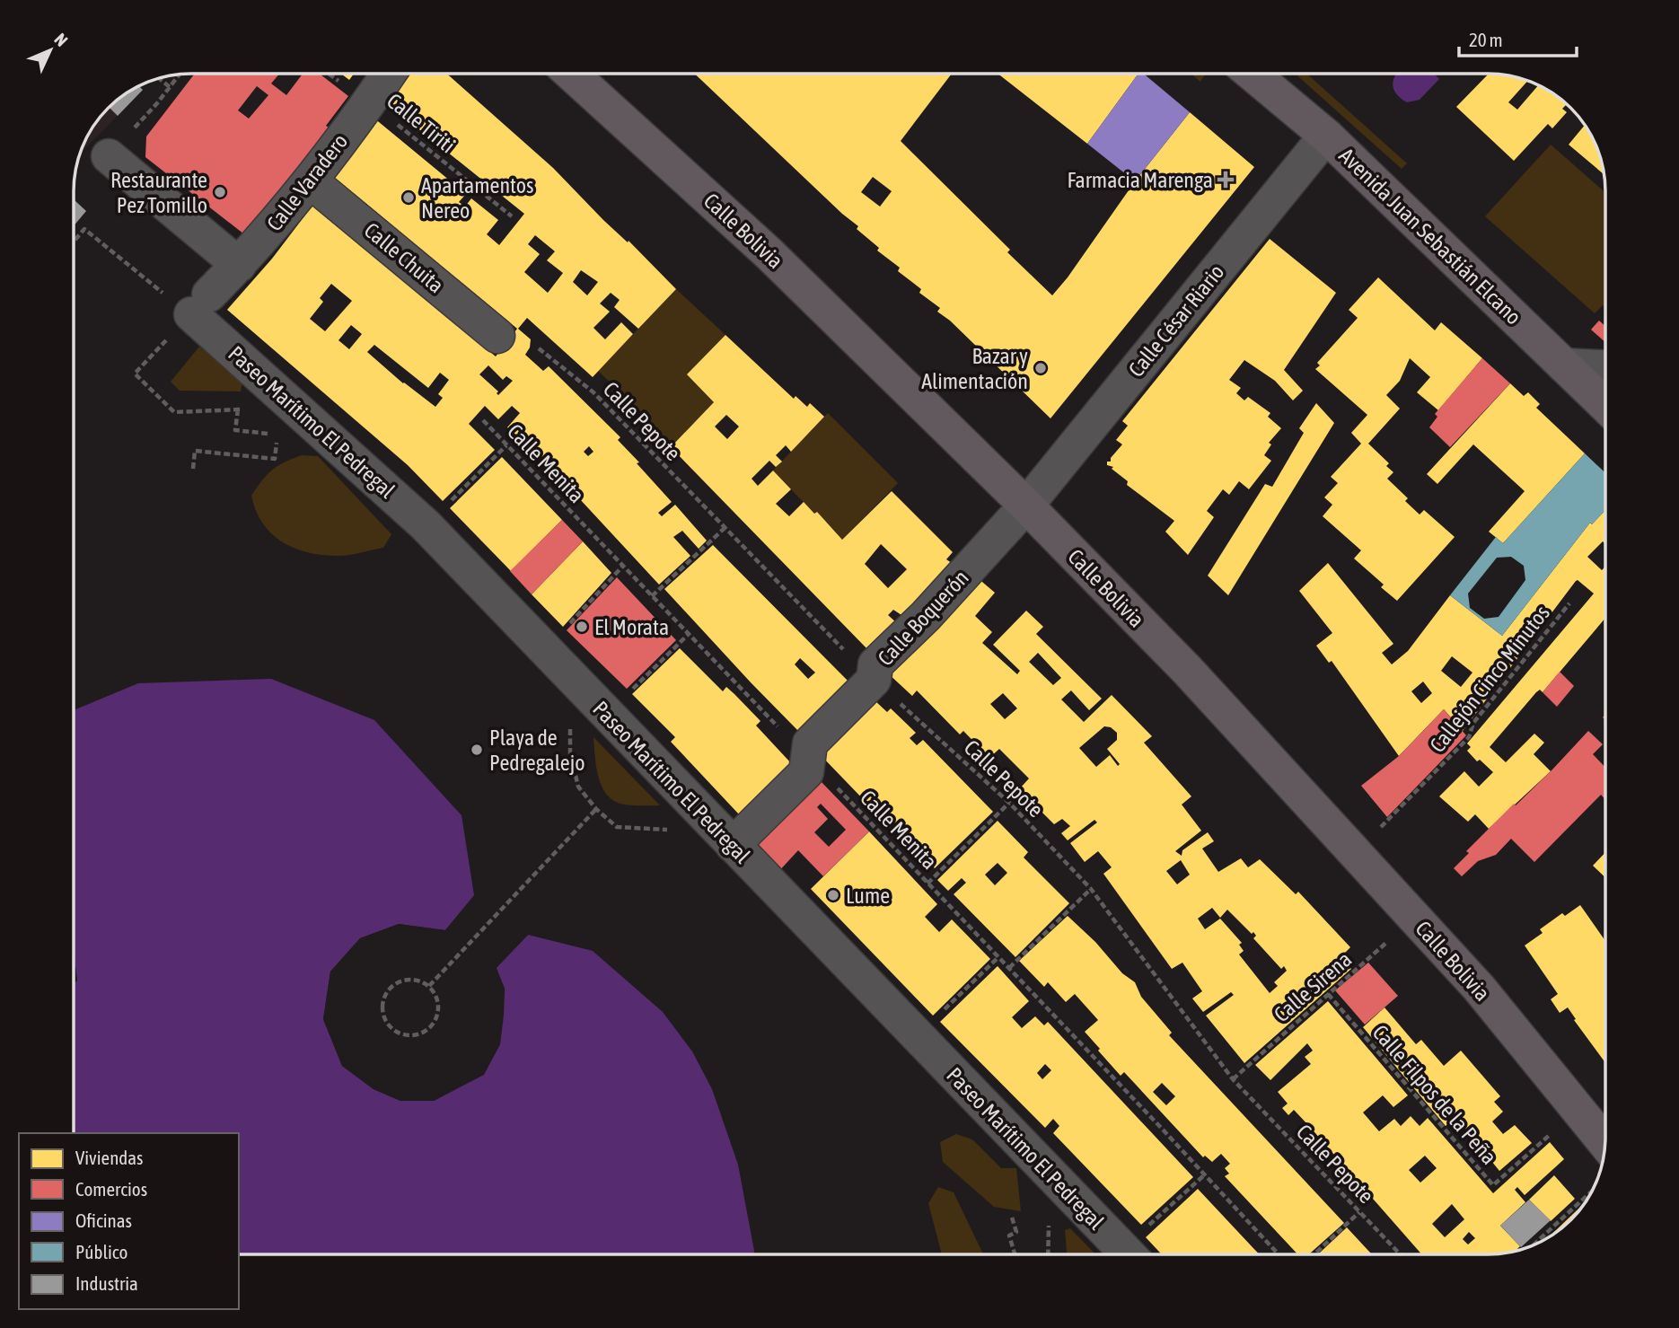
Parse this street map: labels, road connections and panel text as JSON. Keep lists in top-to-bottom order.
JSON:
{
  "streets": {
    "main road": ["Calle Bolivia", "Avenida Juan Sebastián Elcano"],
    "street": [
      "Calle Varadero",
      "Calle Chuita",
      "Calle César Riario",
      "Paseo Marítimo El Pedregal",
      "Calle Boquerón"
    ],
    "path": [
      "Calle Tiriti",
      "Calle Pepote",
      "Calle Menita",
      "Callejón Cinco Minutos",
      "Calle Sirena",
      "Calle Filpos de la Peña"
    ]
  },
  "crossings": [
    ["Calle Tiriti", "Calle Varadero"],
    ["Calle Varadero", "Calle Chuita"],
    ["Calle Varadero", "Paseo Marítimo El Pedregal"],
    ["Calle Bolivia", "Calle César Riario"],
    ["Calle Bolivia", "Calle Boquerón"],
    ["Calle Bolivia", "Callejón Cinco Minutos"],
    ["Calle Bolivia", "Calle Sirena"],
    ["Calle Bolivia", "Calle Filpos de la Peña"],
    ["Avenida Juan Sebastián Elcano", "Calle César Riario"],
    ["Calle César Riario", "Calle Boquerón"],
    ["Calle Pepote", "Calle Boquerón"],
    ["Calle Pepote", "Calle Sirena"],
    ["Paseo Marítimo El Pedregal", "Calle Boquerón"],
    ["Calle Menita", "Calle Boquerón"],
    ["Calle Sirena", "Calle Filpos de la Peña"]
  ],
  "places": {
    "health": ["Farmacia Marenga"],
    "other": [
      "Restaurante Pez Tomillo",
      "Apartamentos Nereo",
      "Bazar y Alimentación",
      "El Morata",
      "Playa de Pedregalejo",
      "Lume"
    ]
  },
  "legend": [
    "Viviendas",
    "Comercios",
    "Oficinas",
    "Público",
    "Industria"
  ],
  "scale_bar": "20 m",
  "north": "top right"
}
